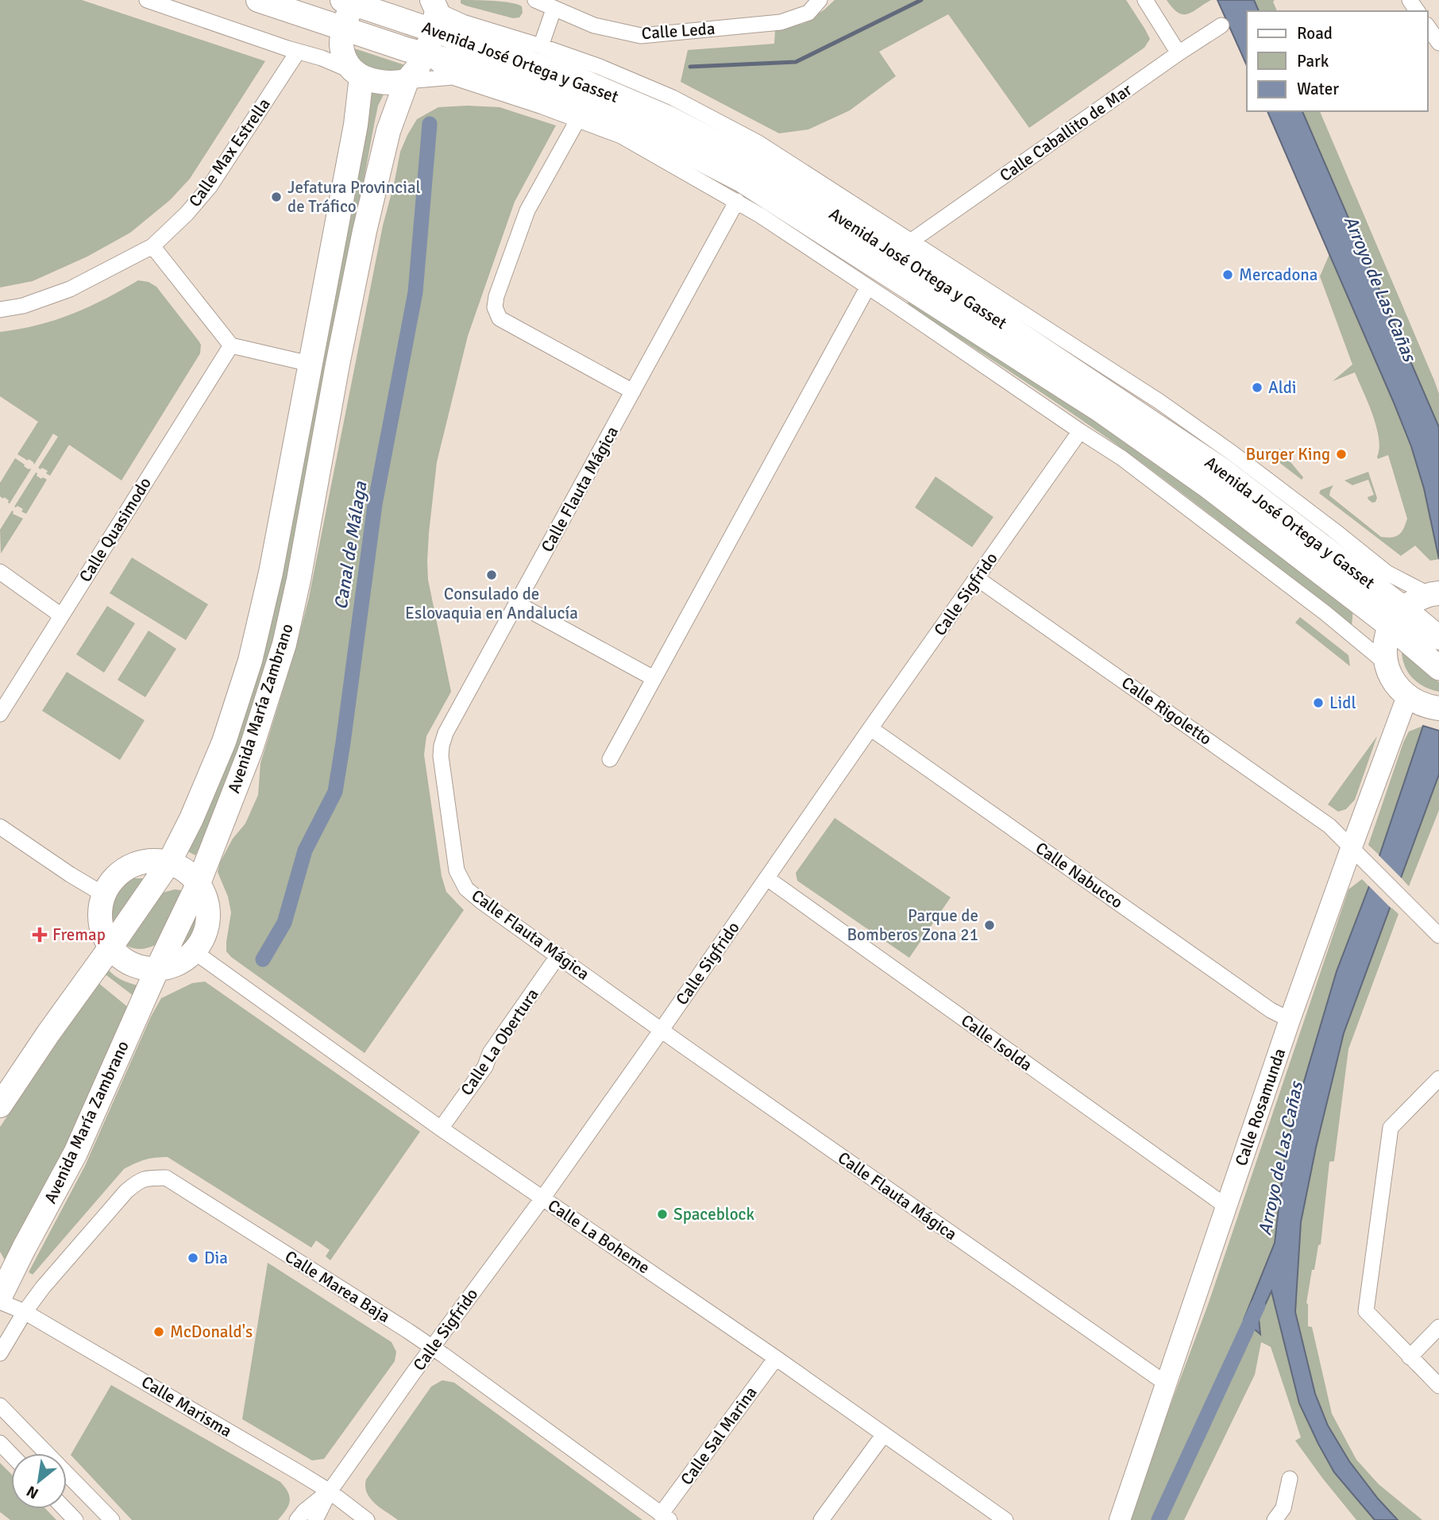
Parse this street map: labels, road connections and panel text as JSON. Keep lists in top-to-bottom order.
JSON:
{
  "streets": {
    "main road": ["Avenida José Ortega y Gasset", "Avenida María Zambrano", "Calle Rosamunda"],
    "street": [
      "Calle Leda",
      "Calle Caballito de Mar",
      "Calle Max Estrella",
      "Calle Flauta Mágica",
      "Calle Quasimodo",
      "Calle Sigfrido",
      "Calle Rigoletto",
      "Calle Nabucco",
      "Calle La Obertura",
      "Calle Isolda",
      "Calle La Boheme",
      "Calle Marea Baja",
      "Calle Marisma",
      "Calle Sal Marina"
    ]
  },
  "crossings": [
    ["Avenida José Ortega y Gasset", "Calle Caballito de Mar"],
    ["Avenida José Ortega y Gasset", "Calle Flauta Mágica"],
    ["Avenida José Ortega y Gasset", "Calle Sigfrido"],
    ["Avenida José Ortega y Gasset", "Avenida María Zambrano"],
    ["Calle Flauta Mágica", "Calle Sigfrido"],
    ["Calle Flauta Mágica", "Calle La Obertura"],
    ["Calle Flauta Mágica", "Calle Rosamunda"],
    ["Calle Sigfrido", "Calle Rigoletto"],
    ["Calle Sigfrido", "Calle Nabucco"],
    ["Calle Sigfrido", "Calle Isolda"],
    ["Calle Sigfrido", "Calle La Boheme"],
    ["Calle Sigfrido", "Calle Marea Baja"],
    ["Calle Sigfrido", "Calle Marisma"],
    ["Avenida María Zambrano", "Calle Marisma"],
    ["Calle Rigoletto", "Calle Rosamunda"],
    ["Calle Nabucco", "Calle Rosamunda"],
    ["Calle La Obertura", "Calle La Boheme"],
    ["Calle Isolda", "Calle Rosamunda"],
    ["Calle La Boheme", "Calle Sal Marina"],
    ["Calle Marea Baja", "Calle Marisma"],
    ["Calle Marea Baja", "Calle Sal Marina"]
  ],
  "water": ["Arroyo de Las Cañas", "Canal de Málaga"],
  "places": {
    "other": [
      "Jefatura Provincial de Tráfico",
      "Mercadona",
      "Aldi",
      "Burger King",
      "Consulado de Eslovaquia en Andalucía",
      "Lidl",
      "Parque de Bomberos Zona 21",
      "Spaceblock",
      "Dia",
      "McDonald's"
    ],
    "health": ["Fremap"]
  },
  "legend": ["Road", "Park", "Water"],
  "north": "bottom left"
}
